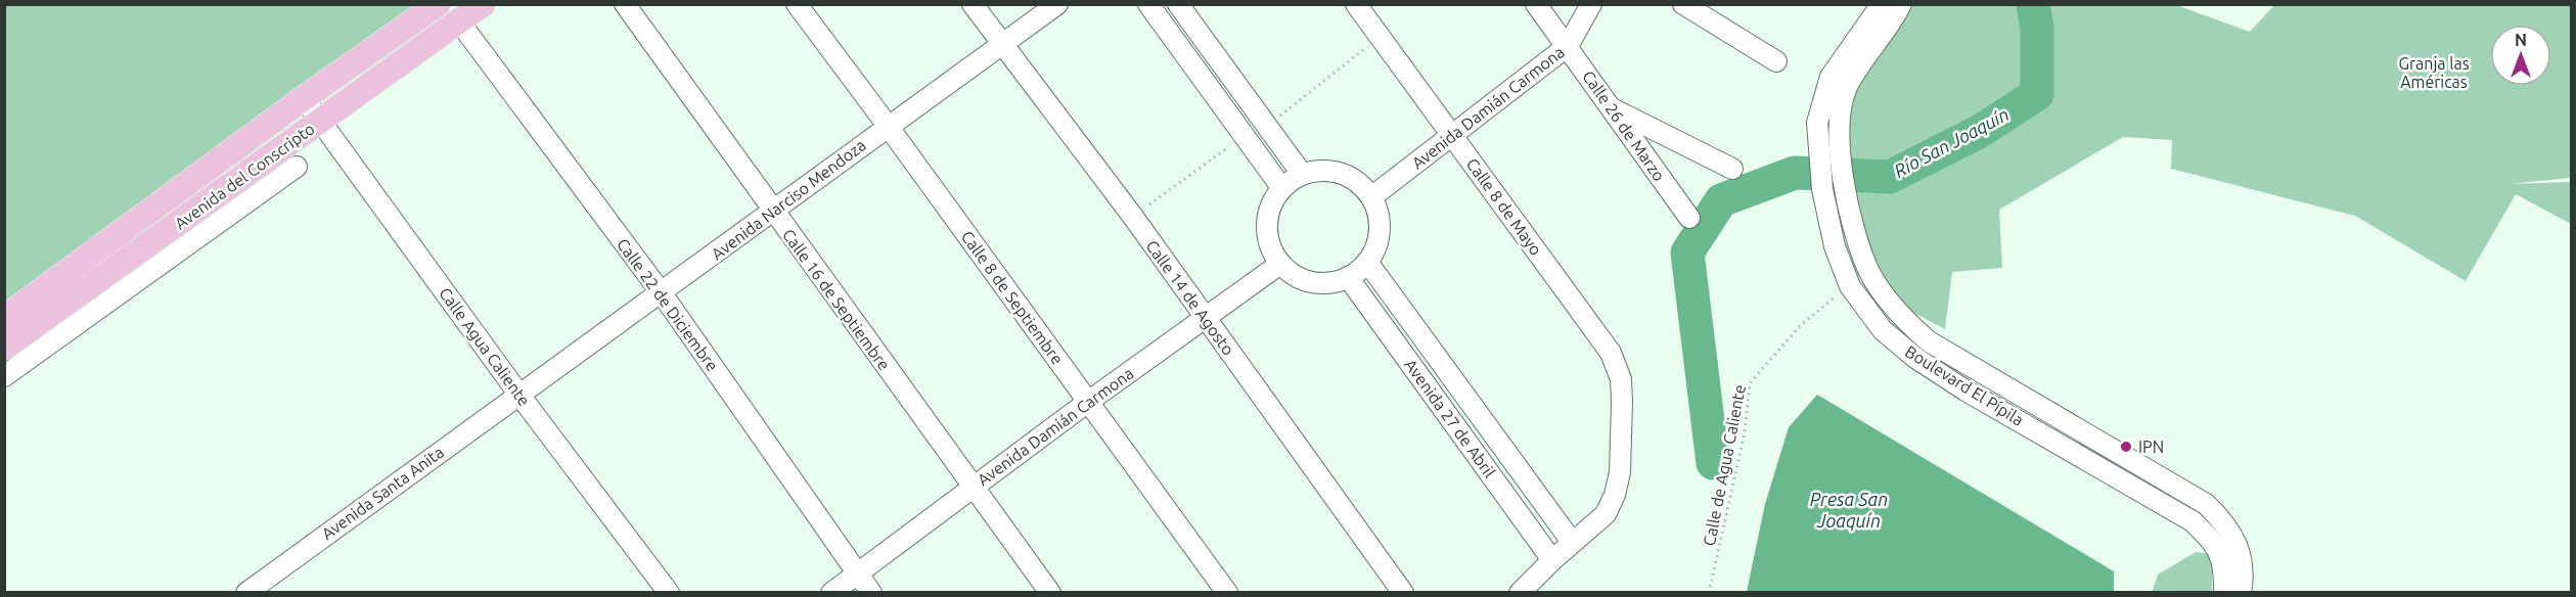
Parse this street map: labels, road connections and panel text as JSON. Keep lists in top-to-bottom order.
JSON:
{
  "streets": {
    "main road": ["Avenida del Conscripto"],
    "street": [
      "Avenida Damián Carmona",
      "Calle 26 de Marzo",
      "Avenida Narciso Mendoza",
      "Calle 8 de Mayo",
      "Calle 8 de Septiembre",
      "Calle 14 de Agosto",
      "Calle 16 de Septiembre",
      "Calle 22 de Diciembre",
      "Calle Agua Caliente",
      "Boulevard El Pípila",
      "Avenida 27 de Abril",
      "Avenida Santa Anita"
    ],
    "path": ["Calle de Agua Caliente"]
  },
  "crossings": [
    ["Avenida Damián Carmona", "Calle 26 de Marzo"],
    ["Avenida Damián Carmona", "Calle 8 de Mayo"],
    ["Avenida Damián Carmona", "Calle 8 de Septiembre"],
    ["Avenida Damián Carmona", "Calle 14 de Agosto"],
    ["Avenida Damián Carmona", "Calle 16 de Septiembre"],
    ["Avenida Damián Carmona", "Calle 22 de Diciembre"],
    ["Avenida Damián Carmona", "Avenida 27 de Abril"],
    ["Avenida del Conscripto", "Calle 22 de Diciembre"],
    ["Avenida del Conscripto", "Calle Agua Caliente"],
    ["Avenida Narciso Mendoza", "Calle 8 de Septiembre"],
    ["Avenida Narciso Mendoza", "Calle 14 de Agosto"],
    ["Avenida Narciso Mendoza", "Calle 16 de Septiembre"],
    ["Avenida Narciso Mendoza", "Calle 22 de Diciembre"],
    ["Avenida Narciso Mendoza", "Calle Agua Caliente"],
    ["Avenida Narciso Mendoza", "Avenida Santa Anita"],
    ["Calle 8 de Mayo", "Avenida 27 de Abril"],
    ["Calle Agua Caliente", "Avenida Santa Anita"]
  ],
  "water": ["Río San Joaquín", "Presa San Joaquín"],
  "parks": ["Granja las Américas"],
  "places": ["IPN"],
  "north": "top"
}
